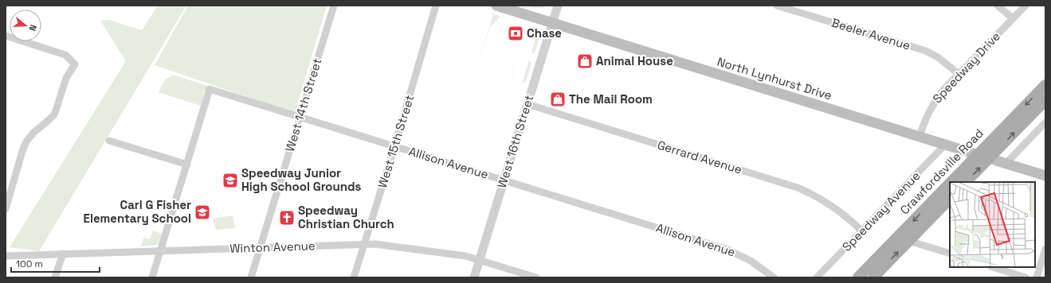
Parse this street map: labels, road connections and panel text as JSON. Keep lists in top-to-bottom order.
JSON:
{
  "streets": {
    "main road": ["North Lynhurst Drive", "Crawfordsville Road"],
    "street": [
      "Beeler Avenue",
      "Speedway Drive",
      "West 14th Street",
      "West 15th Street",
      "West 16th Street",
      "Gerrard Avenue",
      "Allison Avenue",
      "Speedway Avenue",
      "Winton Avenue"
    ]
  },
  "crossings": [
    ["Beeler Avenue", "Speedway Drive"],
    ["Speedway Drive", "North Lynhurst Drive"],
    ["North Lynhurst Drive", "West 16th Street"],
    ["North Lynhurst Drive", "Crawfordsville Road"],
    ["North Lynhurst Drive", "Speedway Avenue"],
    ["West 14th Street", "Allison Avenue"],
    ["West 14th Street", "Winton Avenue"],
    ["West 15th Street", "Allison Avenue"],
    ["West 15th Street", "Winton Avenue"],
    ["West 16th Street", "Gerrard Avenue"],
    ["West 16th Street", "Allison Avenue"],
    ["West 16th Street", "Winton Avenue"],
    ["Gerrard Avenue", "Speedway Avenue"]
  ],
  "places": {
    "bank": ["Chase"],
    "shop": ["Animal House", "The Mail Room"],
    "school or university": ["Speedway Junior High School Grounds", "Carl G Fisher Elementary School"],
    "church": ["Speedway Christian Church"]
  },
  "scale_bar": "100 m",
  "north": "right"
}
